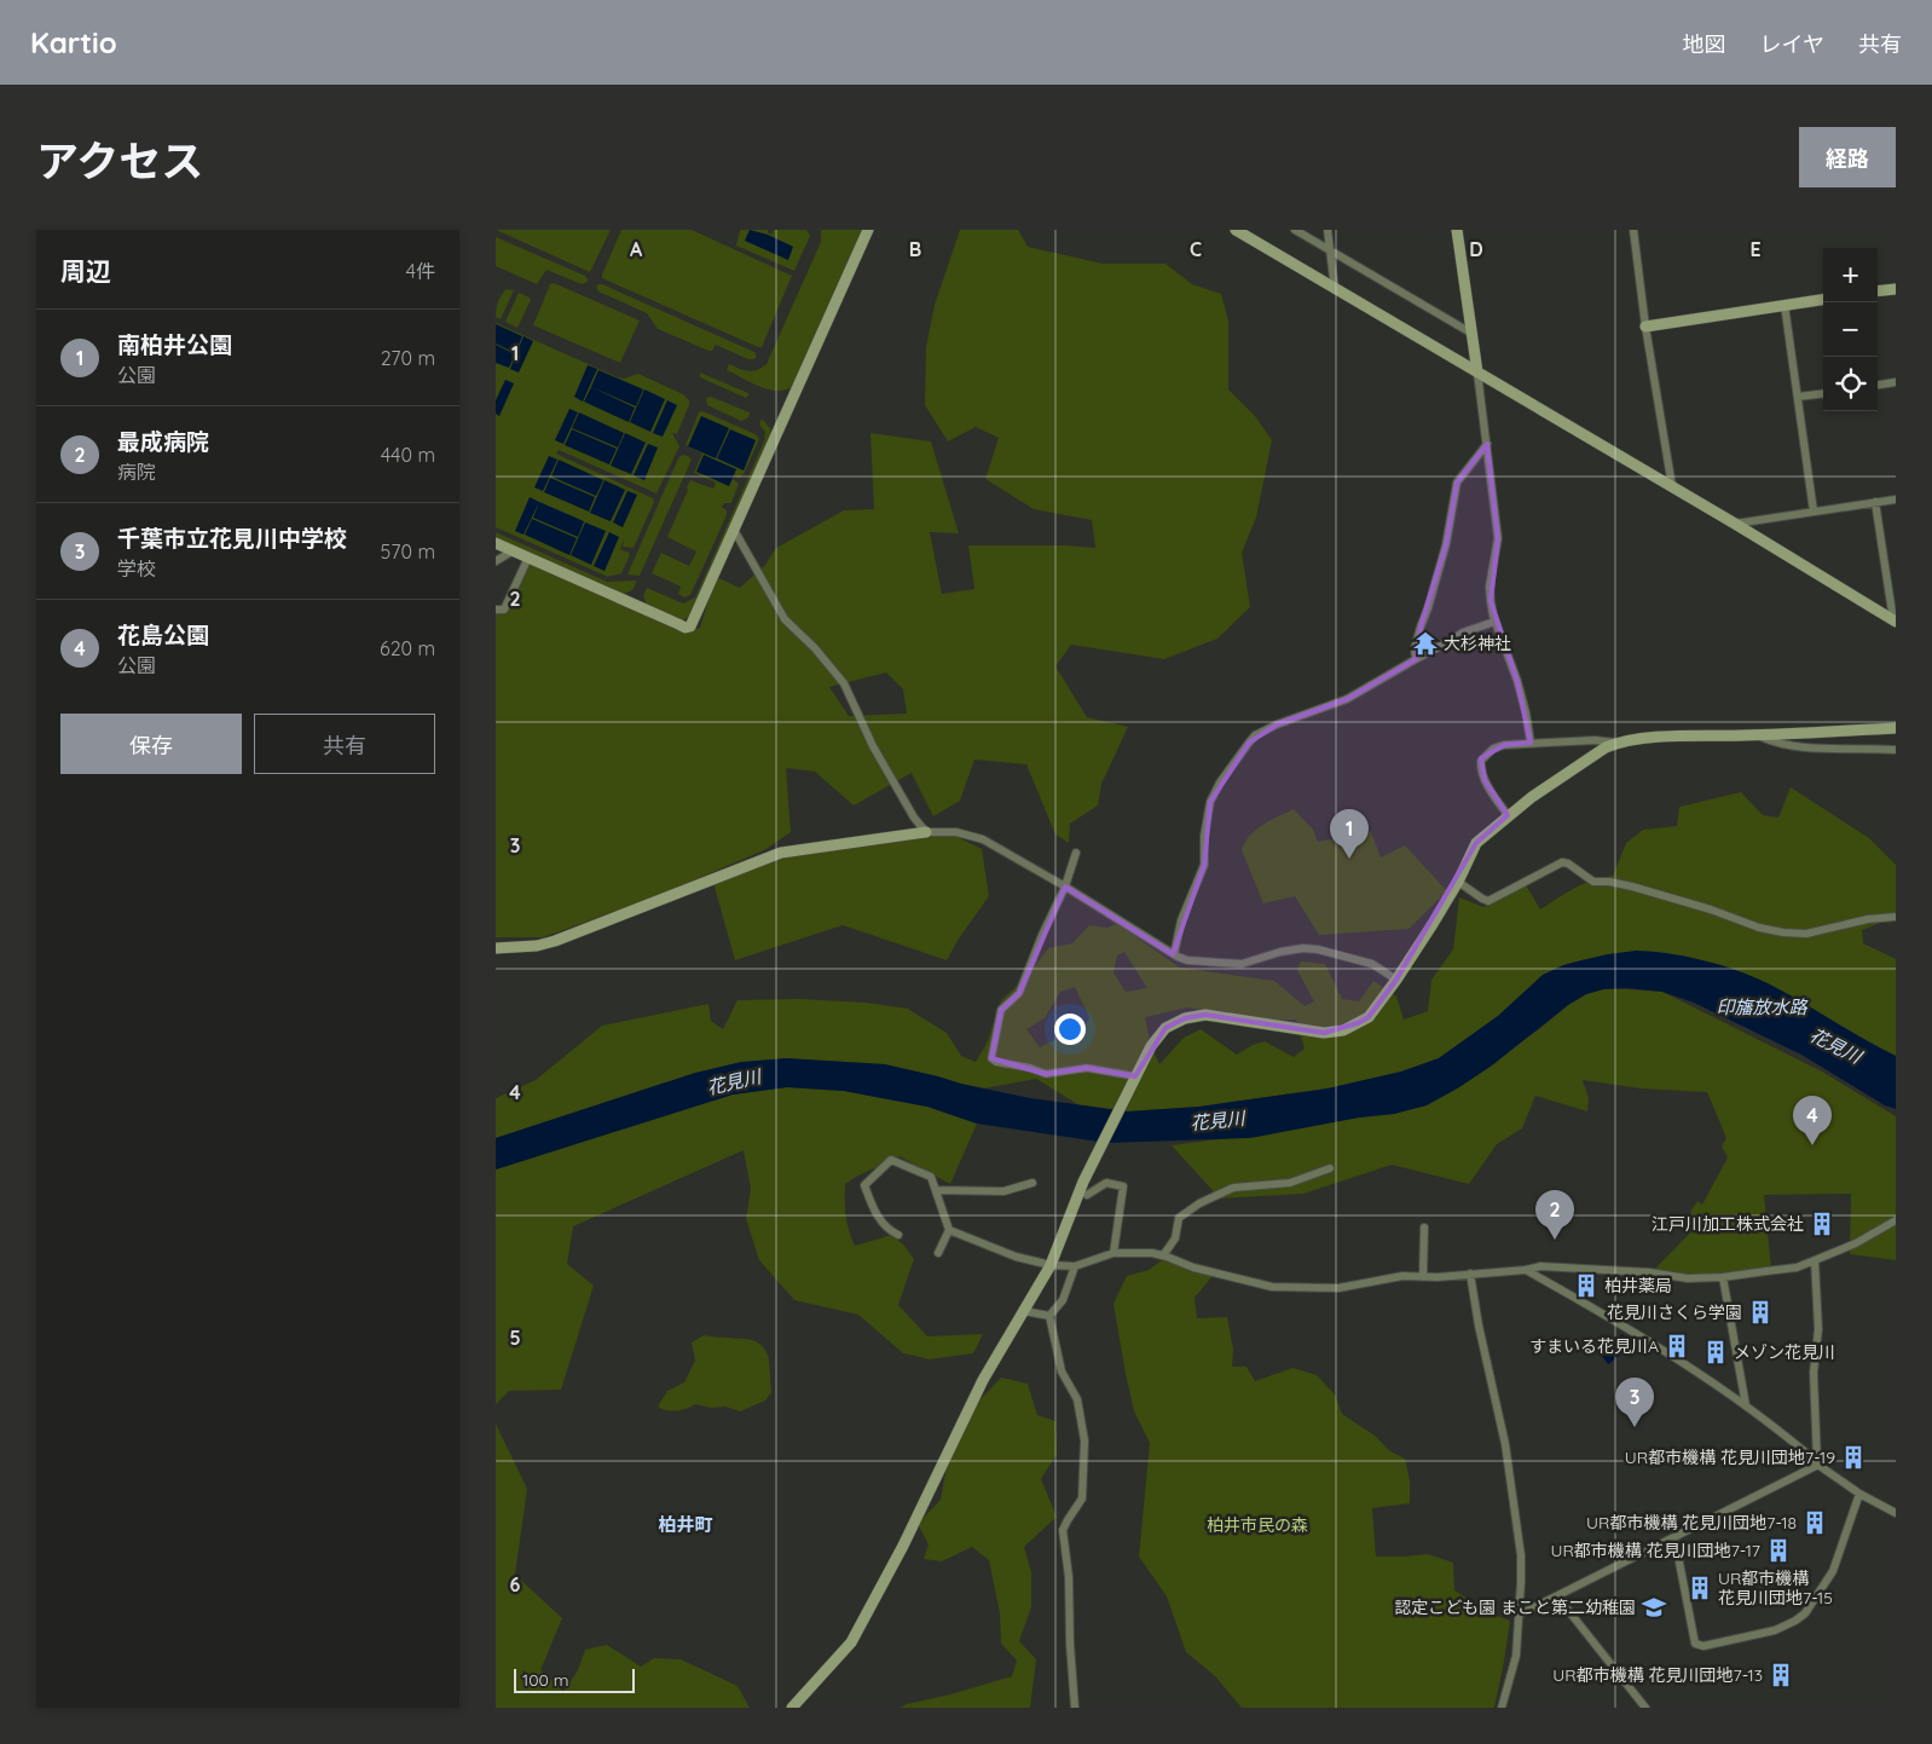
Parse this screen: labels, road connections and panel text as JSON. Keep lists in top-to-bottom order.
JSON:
{
  "districts": ["柏井町"],
  "water": ["印旛放水路", "花見川"],
  "parks": ["柏井市民の森"],
  "places": {
    "temple": ["大杉神社"],
    "building": [
      "江戸川加工株式会社",
      "柏井薬局",
      "花見川さくら学園",
      "すまいる花見川A",
      "メゾン花見川",
      "UR都市機構 花見川団地7-19",
      "UR都市機構 花見川団地7-18",
      "UR都市機構 花見川団地7-17",
      "UR都市機構 花見川団地7-15",
      "UR都市機構 花見川団地7-13"
    ],
    "school or university": ["認定こども園 まこと第二幼稚園"]
  },
  "scale_bar": "100 m",
  "page": {
    "header": "Kartio",
    "nav": ["地図", "レイヤ", "共有"],
    "title": "アクセス",
    "buttons": [
      "経路",
      ["保存", "共有"]
    ],
    "heading": ["周辺", "4件"],
    "map_buttons": ["+", "−"],
    "list": [
      {
        "mark": "1",
        "name": "南柏井公園",
        "note": "公園",
        "value": "270 m"
      },
      {
        "mark": "2",
        "name": "最成病院",
        "note": "病院",
        "value": "440 m"
      },
      {
        "mark": "3",
        "name": "千葉市立花見川中学校",
        "note": "学校",
        "value": "570 m"
      },
      {
        "mark": "4",
        "name": "花島公園",
        "note": "公園",
        "value": "620 m"
      }
    ],
    "pins": [
      "1",
      "4",
      "2",
      "3"
    ],
    "scale": "100 m"
  },
  "grid": {
    "columns": [
      "A",
      "B",
      "C",
      "D",
      "E"
    ],
    "rows": [
      "1",
      "2",
      "3",
      "4",
      "5",
      "6"
    ]
  }
}
